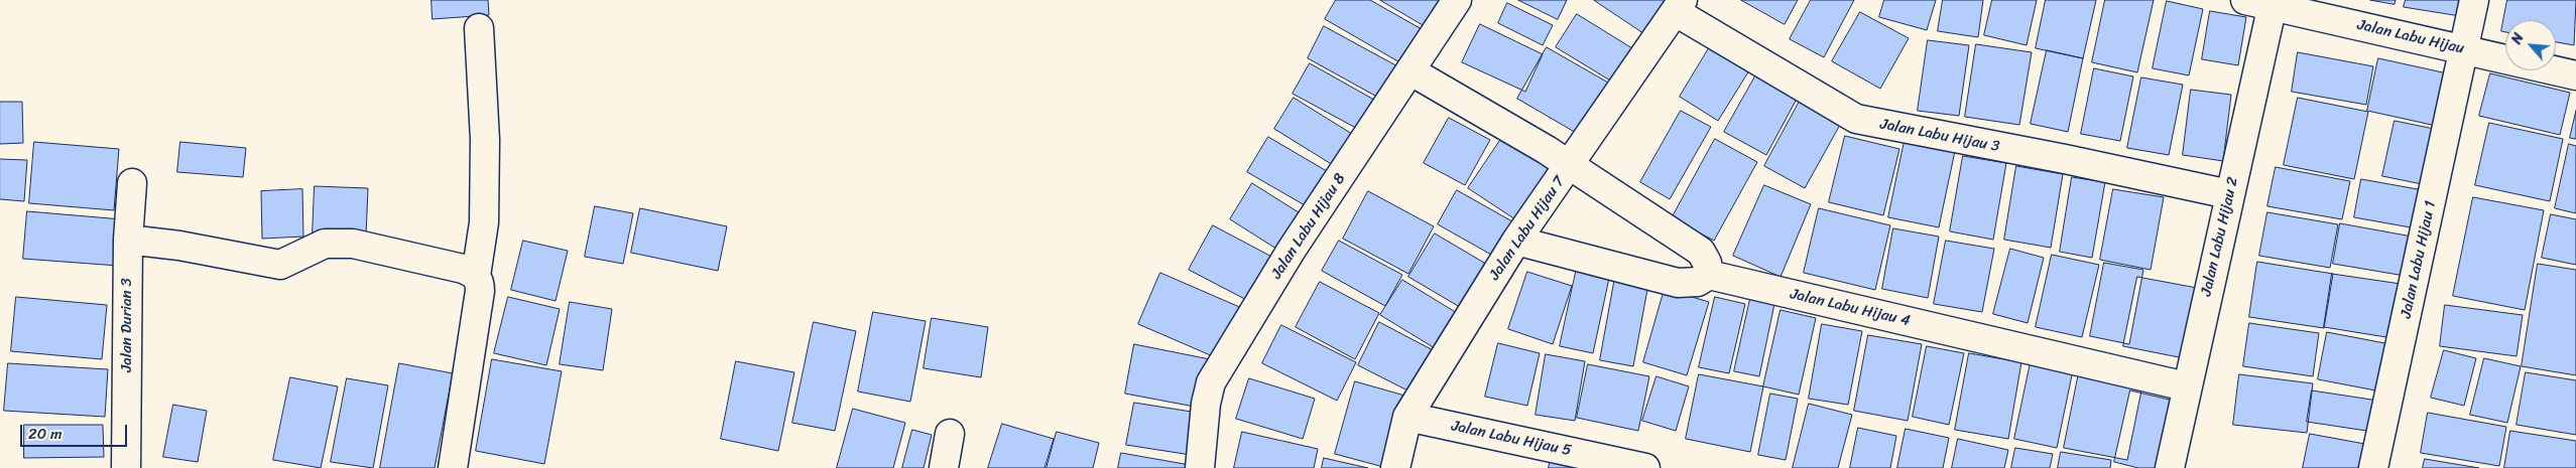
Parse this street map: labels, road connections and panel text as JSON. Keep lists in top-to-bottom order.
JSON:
{
  "streets": {
    "street": [
      "Jalan Labu Hijau",
      "Jalan Labu Hijau 3",
      "Jalan Labu Hijau 8",
      "Jalan Labu Hijau 7",
      "Jalan Labu Hijau 2",
      "Jalan Labu Hijau 1",
      "Jalan Labu Hijau 4",
      "Jalan Durian 3",
      "Jalan Labu Hijau 5"
    ]
  },
  "crossings": [
    ["Jalan Labu Hijau", "Jalan Labu Hijau 2"],
    ["Jalan Labu Hijau", "Jalan Labu Hijau 1"],
    ["Jalan Labu Hijau 3", "Jalan Labu Hijau 7"],
    ["Jalan Labu Hijau 3", "Jalan Labu Hijau 2"],
    ["Jalan Labu Hijau 7", "Jalan Labu Hijau 5"],
    ["Jalan Labu Hijau 2", "Jalan Labu Hijau 4"]
  ],
  "scale_bar": "20 m",
  "north": "top left"
}
